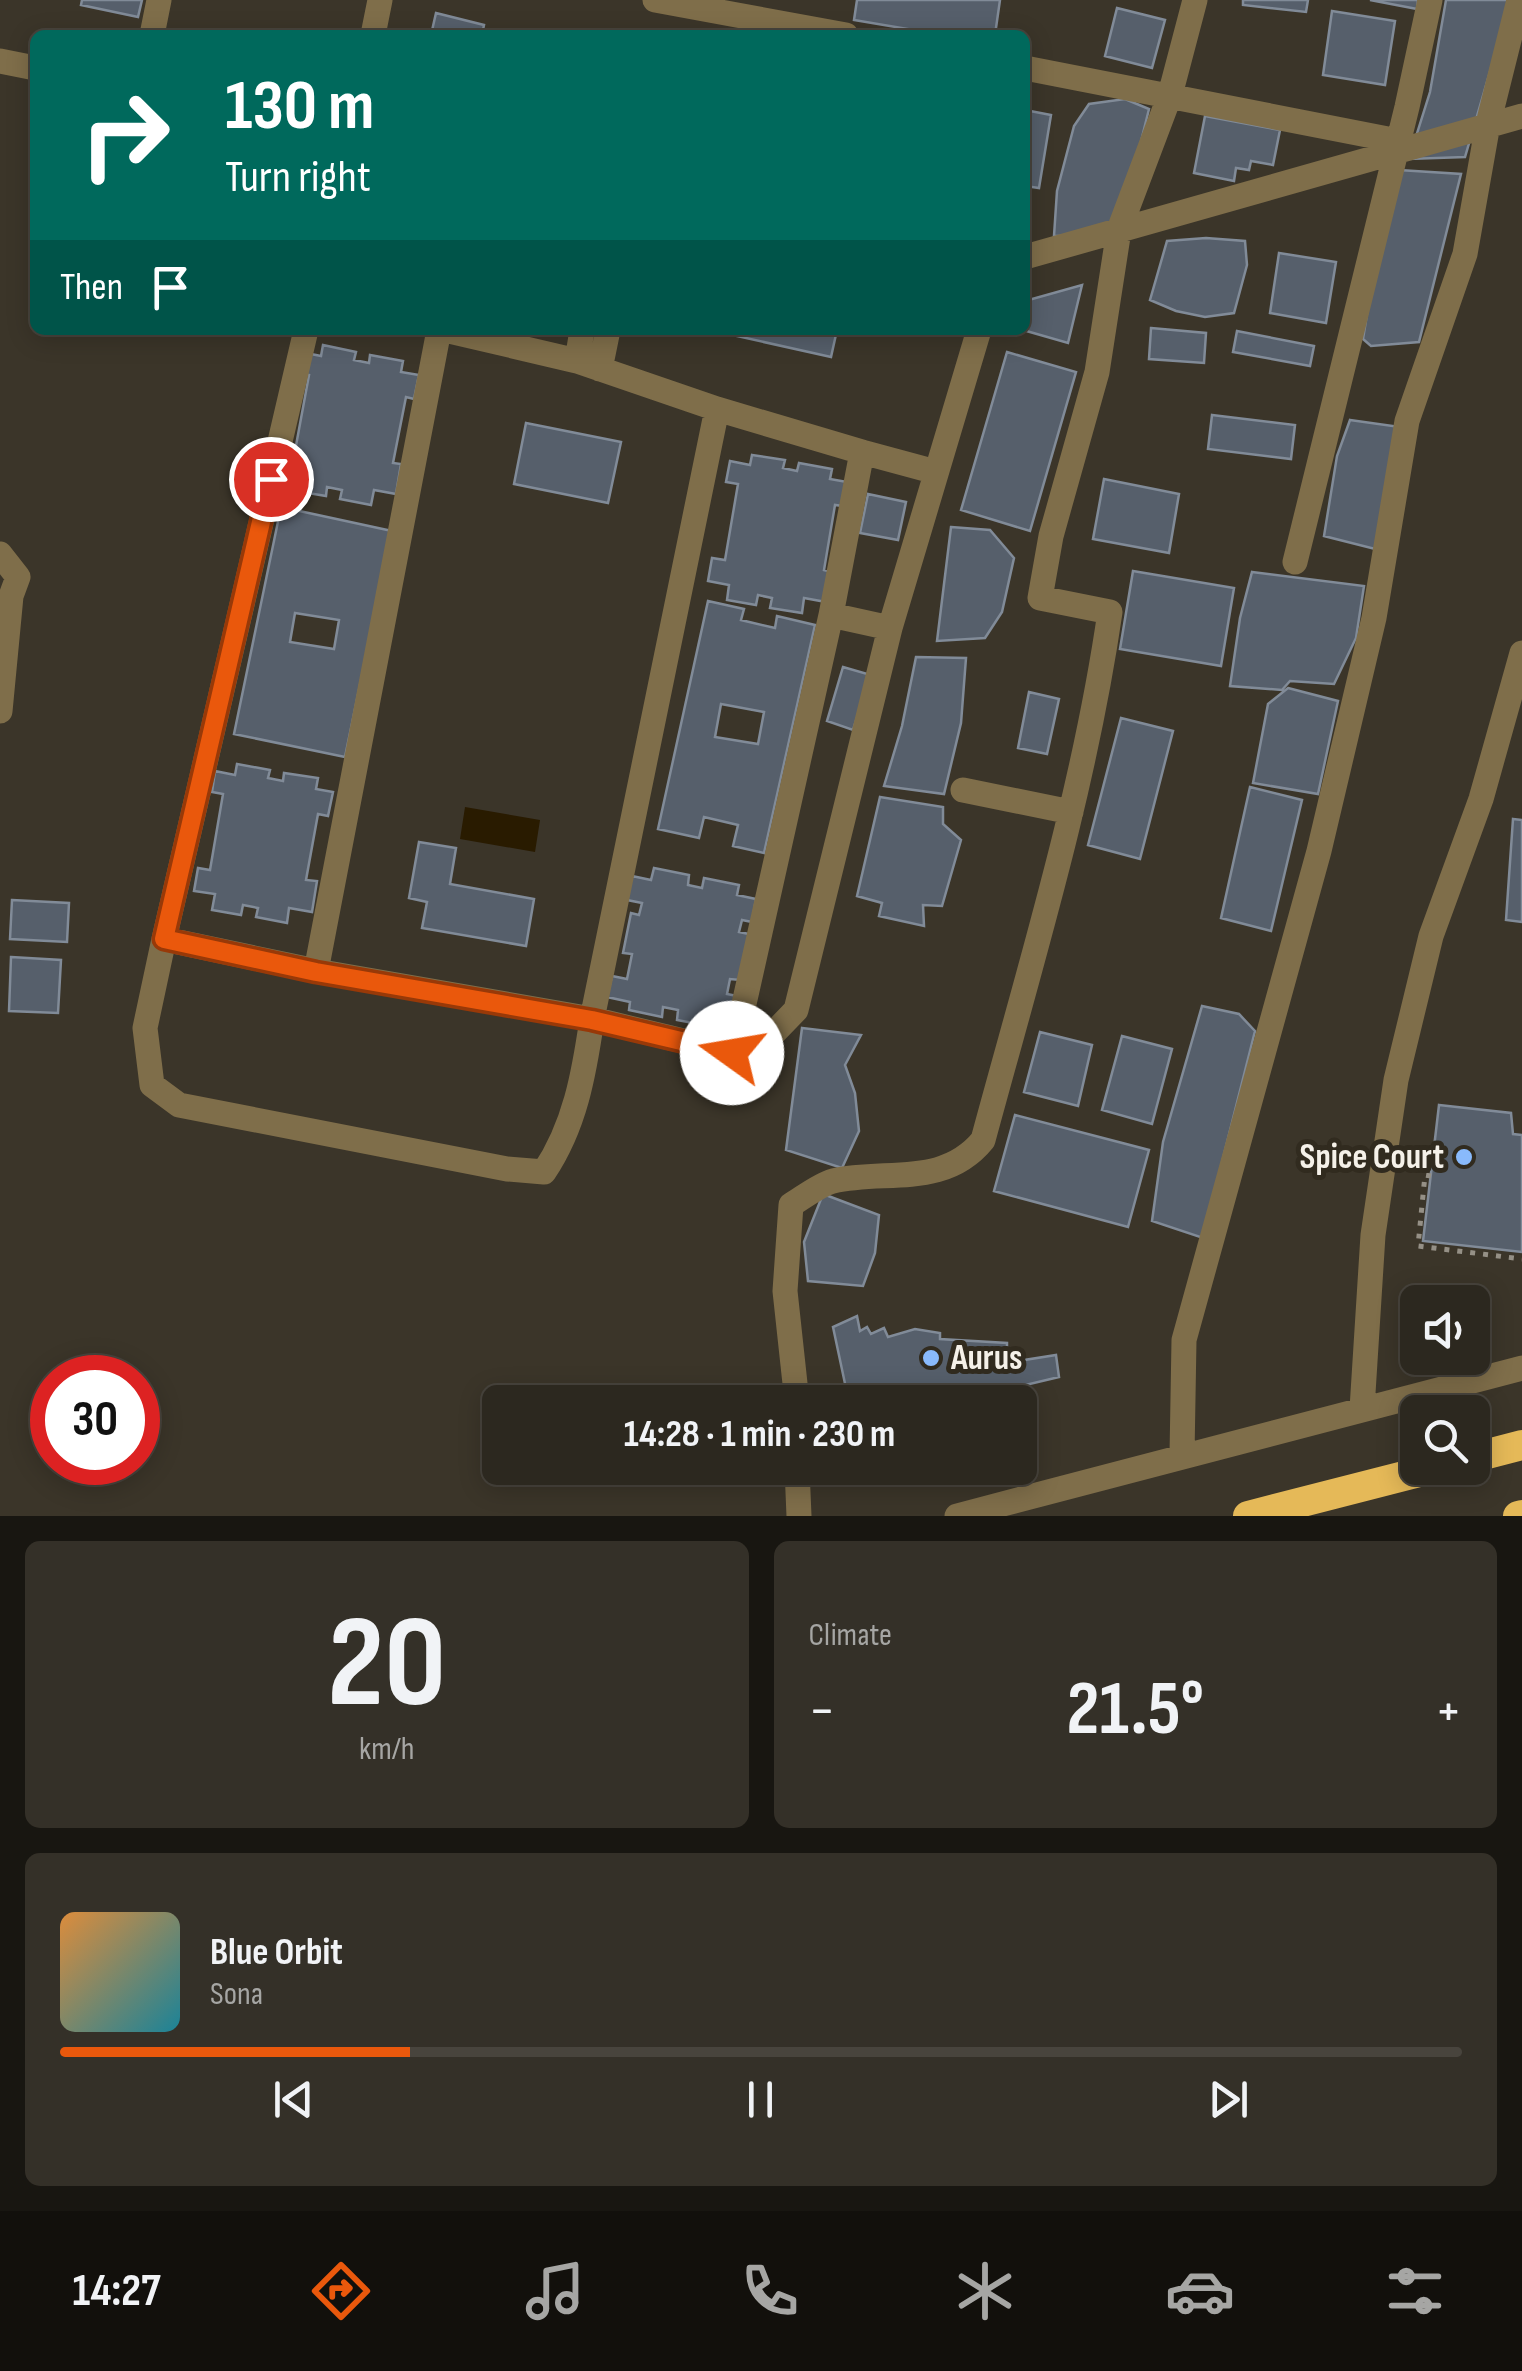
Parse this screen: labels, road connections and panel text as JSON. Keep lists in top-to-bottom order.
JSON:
{
  "places": ["Spice Court", "Aurus"],
  "page": {
    "turn": ["130 m", "Turn right"],
    "then": "Then",
    "limit": "30",
    "trip": "14:28 · 1 min · 230 m",
    "tile": [
      ["20", "km/h"],
      "Climate"
    ],
    "heat": ["−", "21.5°", "+"],
    "song": ["Blue Orbit", "Sona"],
    "tabs": "14:27"
  }
}
